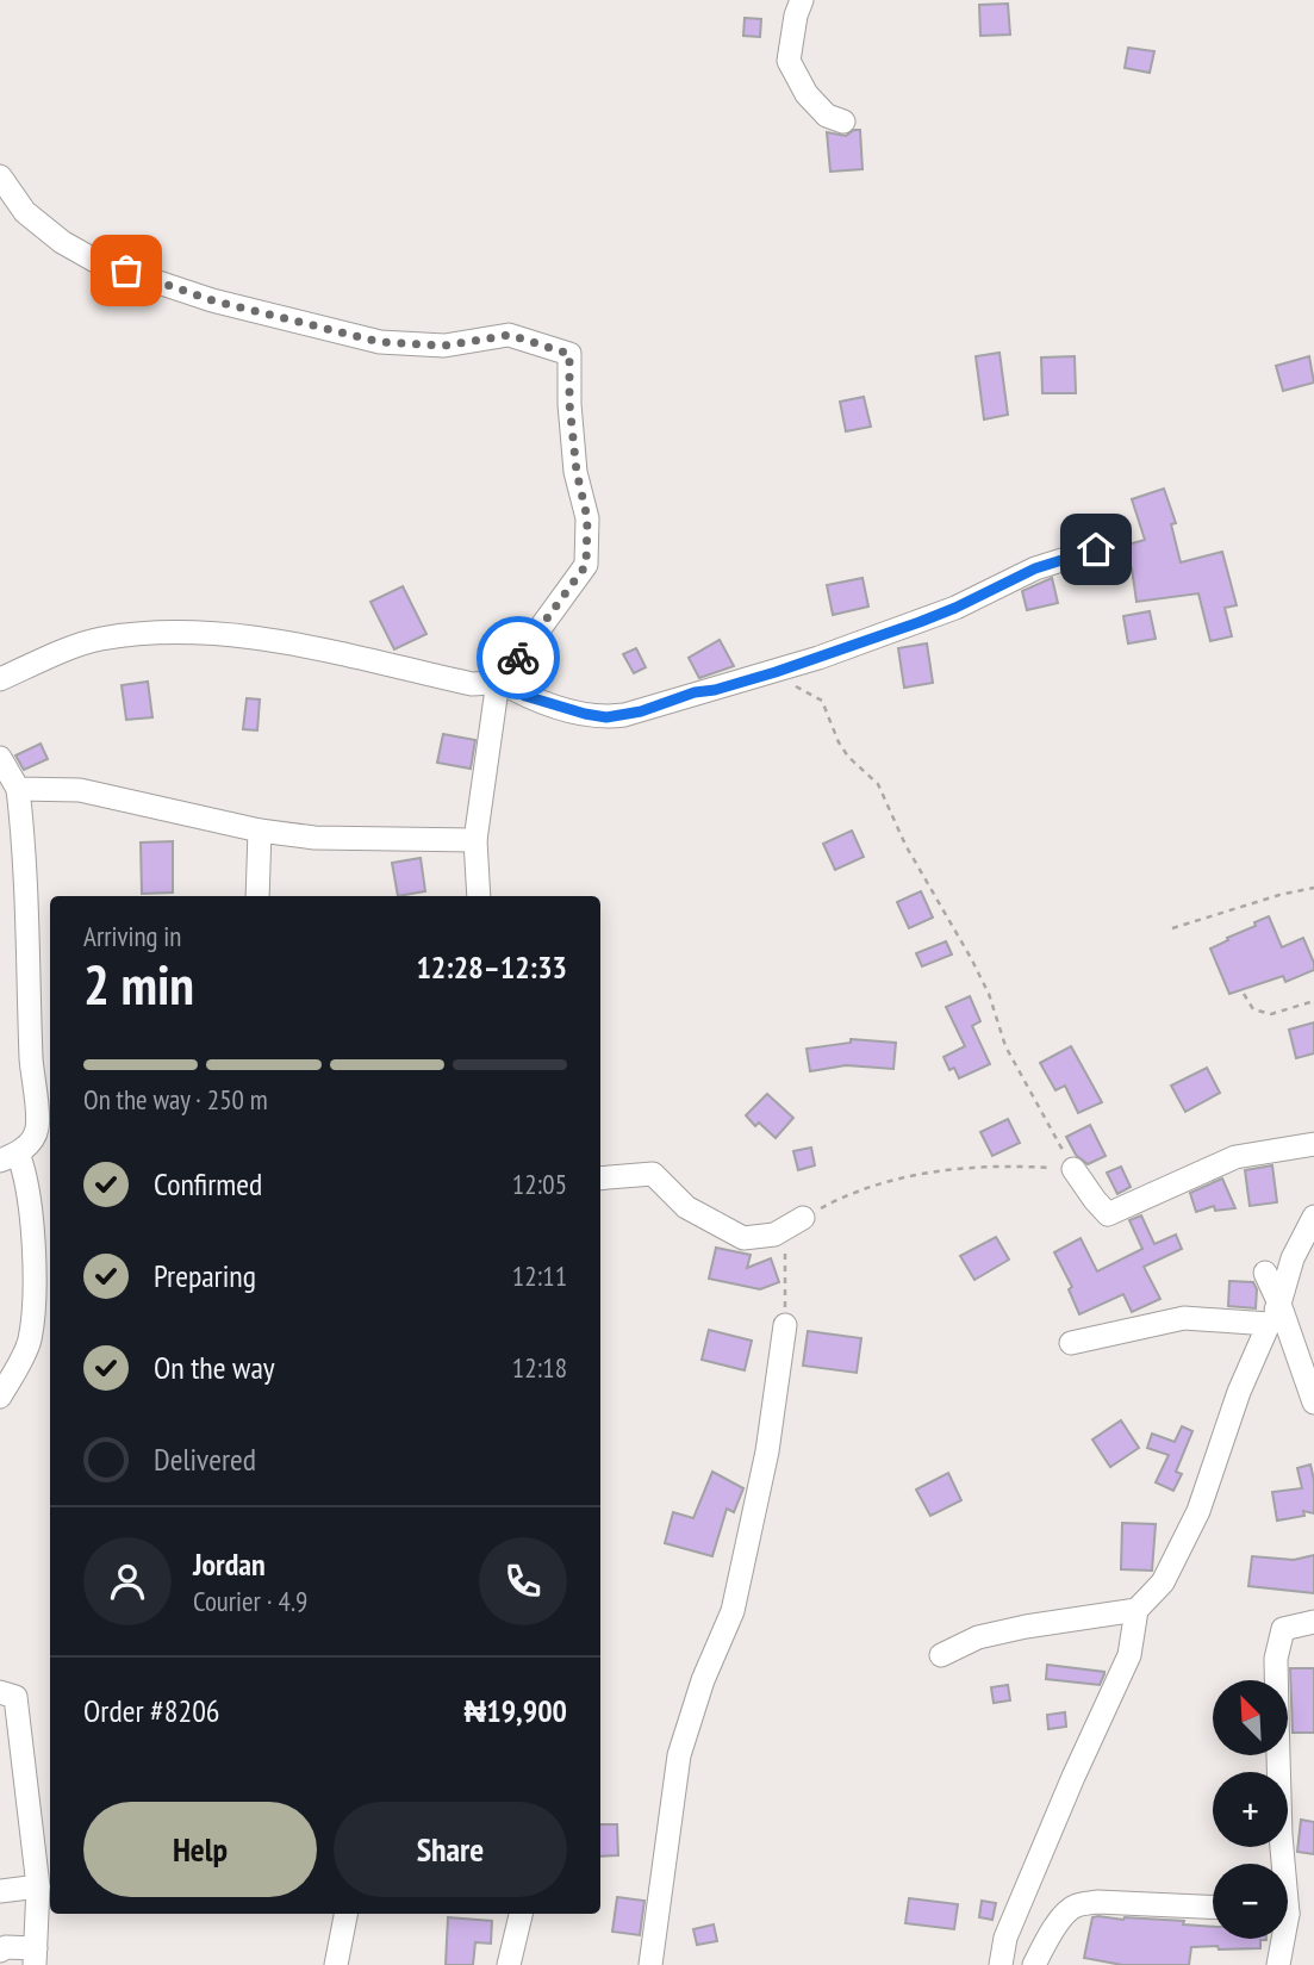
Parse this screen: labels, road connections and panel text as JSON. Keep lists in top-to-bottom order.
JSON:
{
  "north": "top left",
  "page": {
    "heading": ["2 min", "Arriving in", "12:28–12:33"],
    "panel": [
      "Jordan",
      "Courier · 4.9",
      "Order #8206",
      "₦19,900"
    ],
    "bar": "On the way · 250 m",
    "list": [
      ["Confirmed", "12:05"],
      ["Preparing", "12:11"],
      ["On the way", "12:18"],
      "Delivered"
    ],
    "map_buttons": ["+", "−"],
    "buttons": ["Help", "Share"]
  }
}
